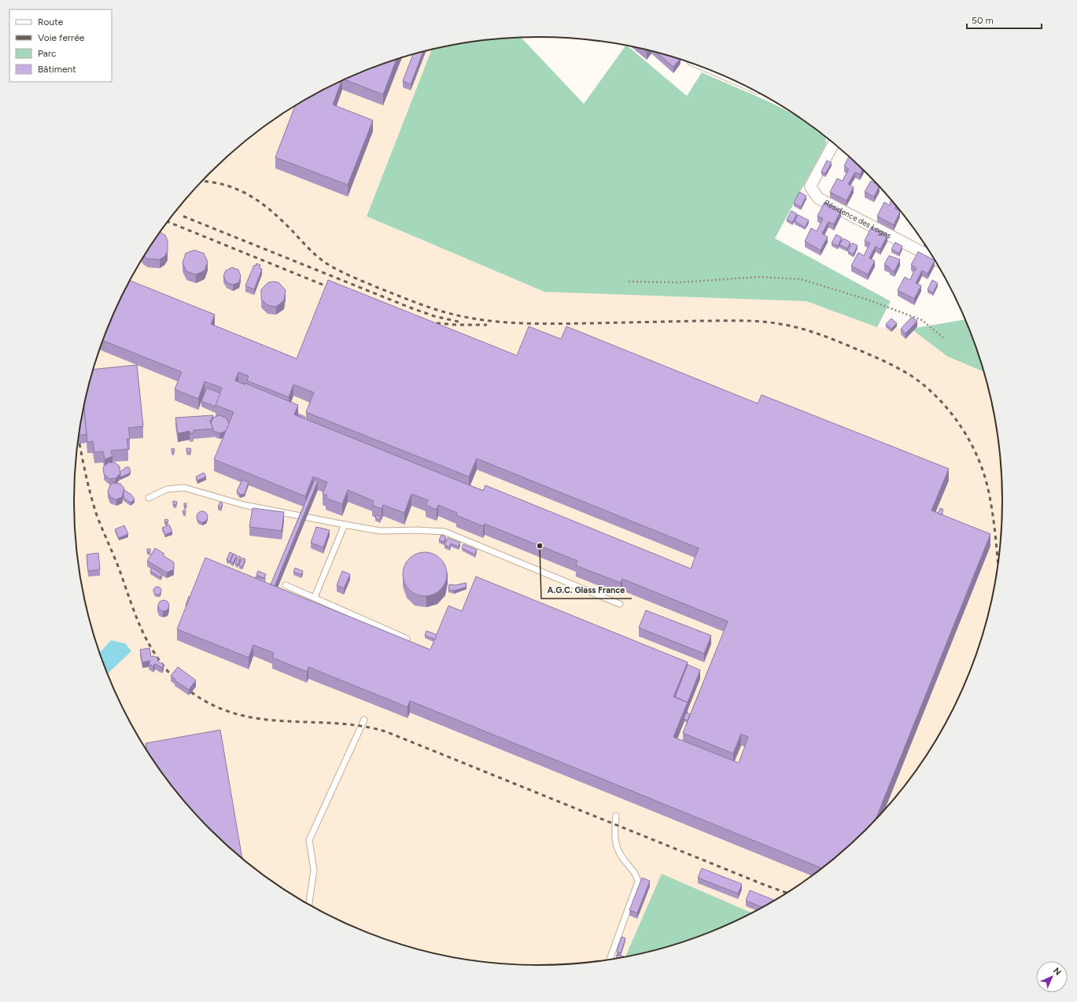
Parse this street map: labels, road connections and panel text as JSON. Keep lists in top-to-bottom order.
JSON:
{
  "streets": {
    "street": ["Résidence des Loges"]
  },
  "places": ["A.G.C. Glass France"],
  "legend": [
    "Route",
    "Voie ferrée",
    "Parc",
    "Bâtiment"
  ],
  "scale_bar": "50 m",
  "north": "top right"
}
